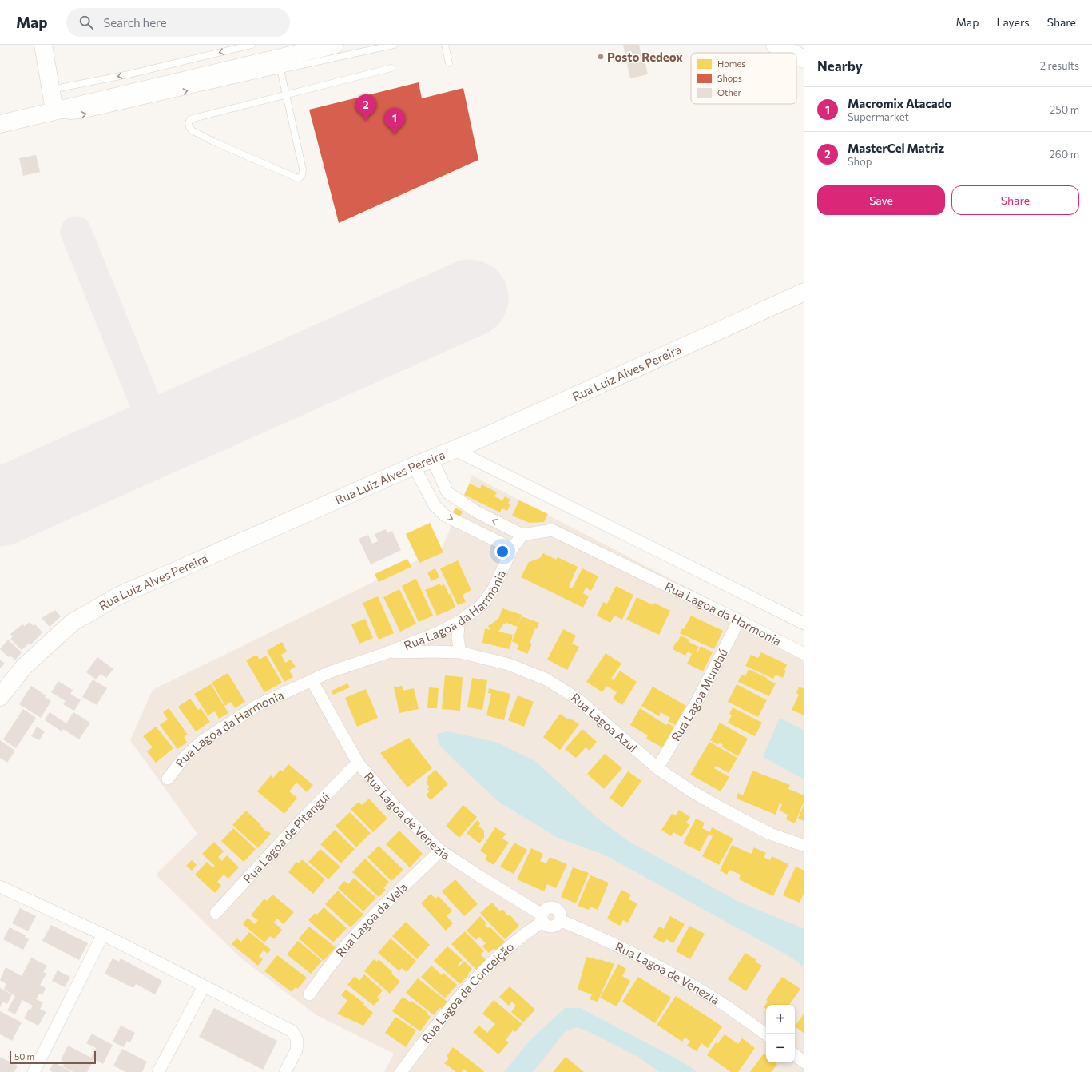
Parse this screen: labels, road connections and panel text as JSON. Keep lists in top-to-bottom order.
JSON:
{
  "streets": {
    "street": [
      "Rua Luiz Alves Pereira",
      "Rua Lagoa da Harmonia",
      "Rua Lagoa Mundaú",
      "Rua Lagoa Azul",
      "Rua Lagoa de Venezia",
      "Rua Lagoa de Pitangui",
      "Rua Lagoa da Vela",
      "Rua Lagoa da Conceição"
    ]
  },
  "crossings": [
    ["Rua Lagoa da Harmonia", "Rua Lagoa Mundaú"],
    ["Rua Lagoa da Harmonia", "Rua Lagoa Azul"],
    ["Rua Lagoa da Harmonia", "Rua Lagoa de Venezia"],
    ["Rua Lagoa Mundaú", "Rua Lagoa Azul"],
    ["Rua Lagoa de Venezia", "Rua Lagoa de Pitangui"],
    ["Rua Lagoa de Venezia", "Rua Lagoa da Vela"],
    ["Rua Lagoa de Venezia", "Rua Lagoa da Conceição"]
  ],
  "places": ["Posto Redeox"],
  "legend": ["Homes", "Shops", "Other"],
  "scale_bar": "50 m",
  "page": {
    "header": "Map",
    "search": "Search here",
    "nav": ["Map", "Layers", "Share"],
    "heading": ["Nearby", "2 results"],
    "list": [
      {
        "mark": "1",
        "name": "Macromix Atacado",
        "note": "Supermarket",
        "value": "250 m"
      },
      {
        "mark": "2",
        "name": "MasterCel Matriz",
        "note": "Shop",
        "value": "260 m"
      }
    ],
    "pins": ["2", "1"],
    "buttons": ["Save", "Share"],
    "map_buttons": ["+", "−"],
    "scale": "50 m"
  }
}
